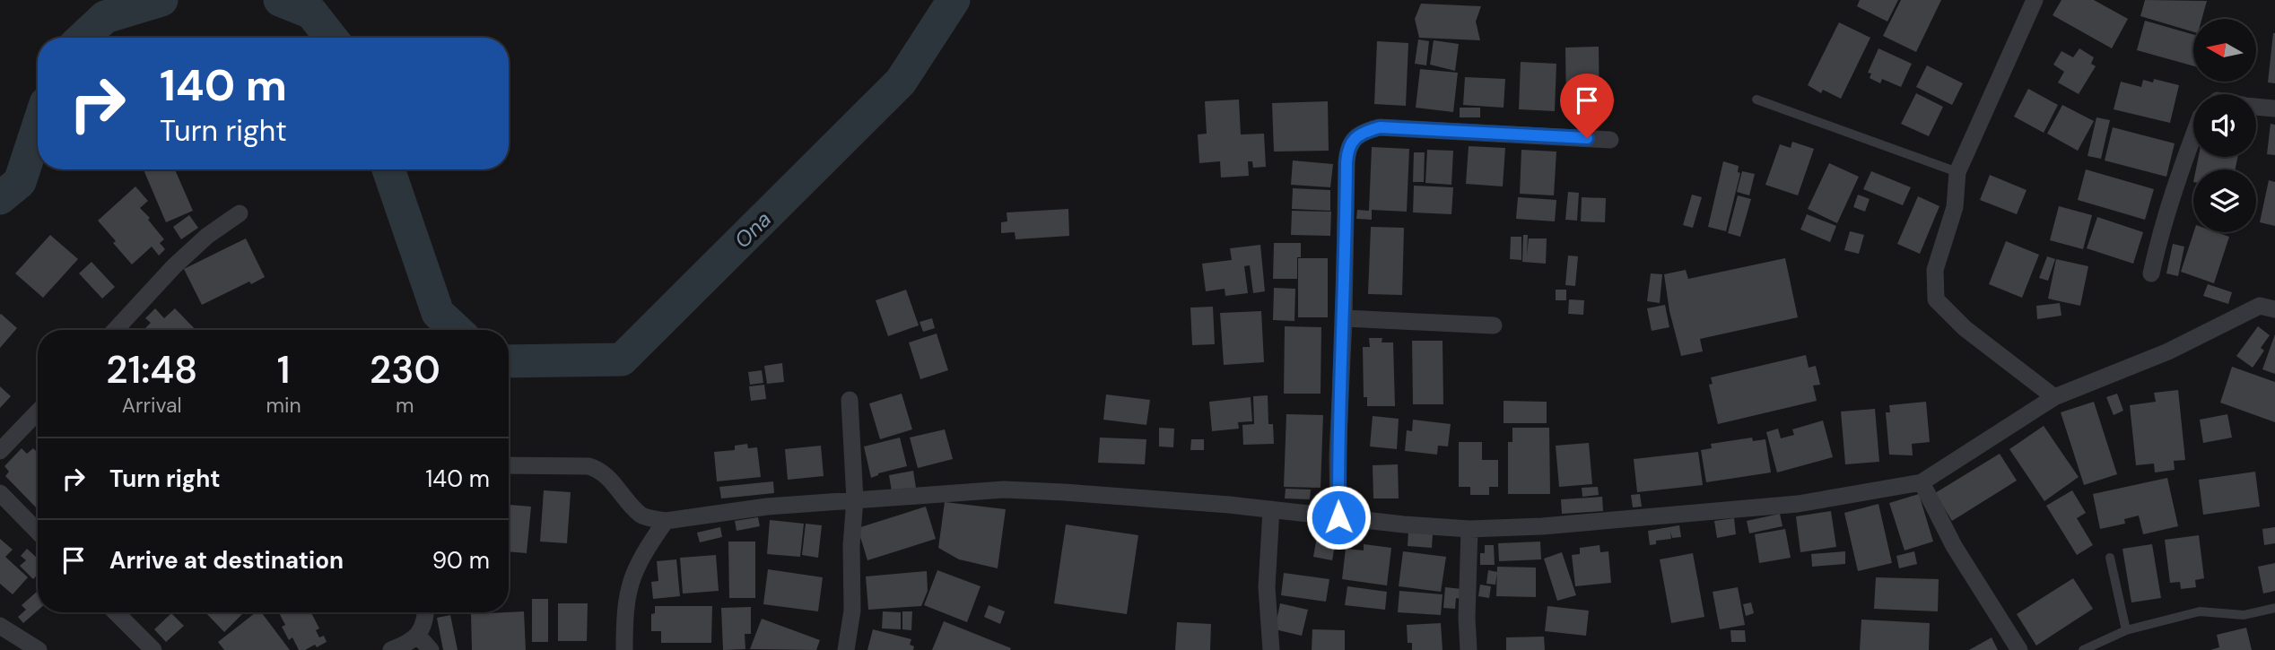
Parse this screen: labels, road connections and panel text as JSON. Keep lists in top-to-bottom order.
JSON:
{
  "water": ["Ona"],
  "north": "left",
  "page": {
    "turn": ["140 m", "Turn right"],
    "eta": [
      "21:48",
      "Arrival",
      "1",
      "min",
      "230",
      "m"
    ],
    "list": [
      {
        "name": "Turn right",
        "value": "140 m"
      },
      {
        "name": "Arrive at destination",
        "value": "90 m"
      }
    ]
  }
}
